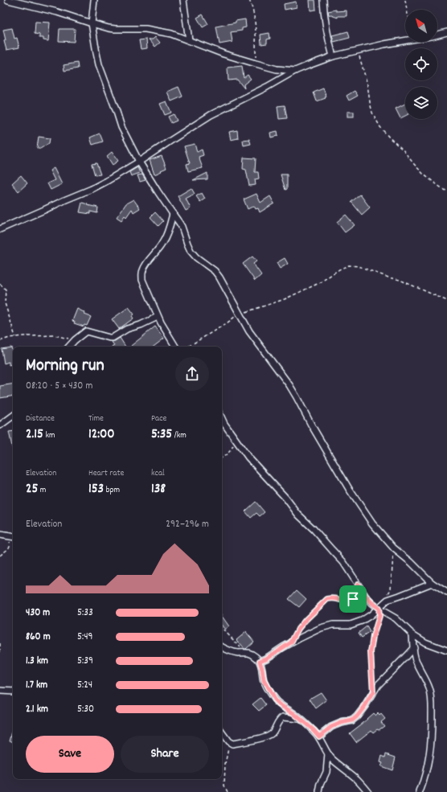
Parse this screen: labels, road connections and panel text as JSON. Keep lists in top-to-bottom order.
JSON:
{
  "north": "top left",
  "page": {
    "heading": ["Morning run", "08:20 · 5 × 430 m"],
    "stats": [
      ["Distance", "2.15 km"],
      ["Time", "12:00"],
      ["Pace", "5:35 /km"],
      ["Elevation", "25 m"],
      ["Heart rate", "153 bpm"],
      ["kcal", "138"]
    ],
    "chart": ["Elevation", "292–296 m"],
    "list": [
      {
        "name": "430 m",
        "note": "5:33"
      },
      {
        "name": "860 m",
        "note": "5:49"
      },
      {
        "name": "1.3 km",
        "note": "5:39"
      },
      {
        "name": "1.7 km",
        "note": "5:24"
      },
      {
        "name": "2.1 km",
        "note": "5:30"
      }
    ],
    "buttons": ["Save", "Share"]
  }
}
